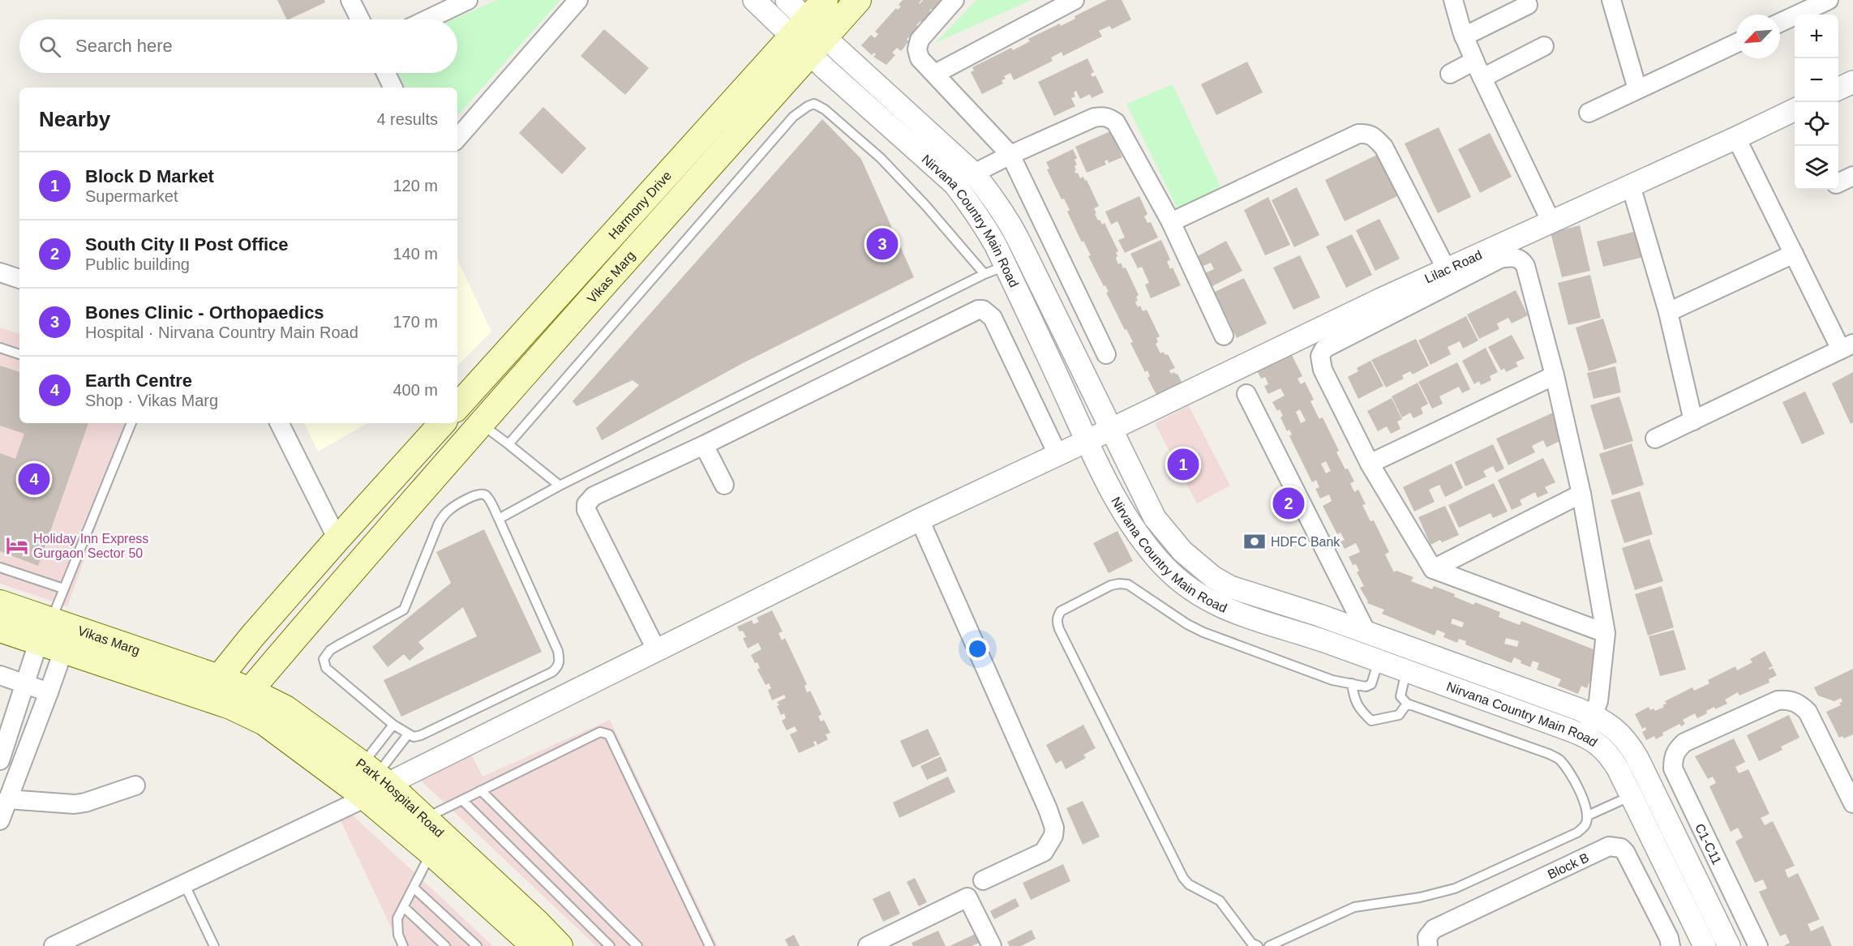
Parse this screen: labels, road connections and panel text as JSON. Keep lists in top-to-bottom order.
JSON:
{
  "streets": {
    "main road": ["Harmony Drive", "Vikas Marg", "Park Hospital Road"],
    "street": [
      "Nirvana Country Main Road",
      "Lilac Road",
      "C1-C11",
      "Block B"
    ]
  },
  "crossings": [
    ["Harmony Drive", "Nirvana Country Main Road"],
    ["Nirvana Country Main Road", "Lilac Road"],
    ["Nirvana Country Main Road", "Vikas Marg"],
    ["Lilac Road", "Park Hospital Road"],
    ["Vikas Marg", "Park Hospital Road"]
  ],
  "places": {
    "bank": ["HDFC Bank"],
    "hotel": ["Holiday Inn Express Gurgaon Sector 50"]
  },
  "north": "bottom left",
  "page": {
    "map_buttons": ["+", "−"],
    "search": "Search here",
    "heading": ["Nearby", "4 results"],
    "list": [
      {
        "mark": "1",
        "name": "Block D Market",
        "note": "Supermarket",
        "value": "120 m"
      },
      {
        "mark": "2",
        "name": "South City II Post Office",
        "note": "Public building",
        "value": "140 m"
      },
      {
        "mark": "3",
        "name": "Bones Clinic - Orthopaedics",
        "note": "Hospital · Nirvana Country Main Road",
        "value": "170 m"
      },
      {
        "mark": "4",
        "name": "Earth Centre",
        "note": "Shop · Vikas Marg",
        "value": "400 m"
      }
    ],
    "pins": [
      "3",
      "1",
      "4",
      "2"
    ]
  }
}
